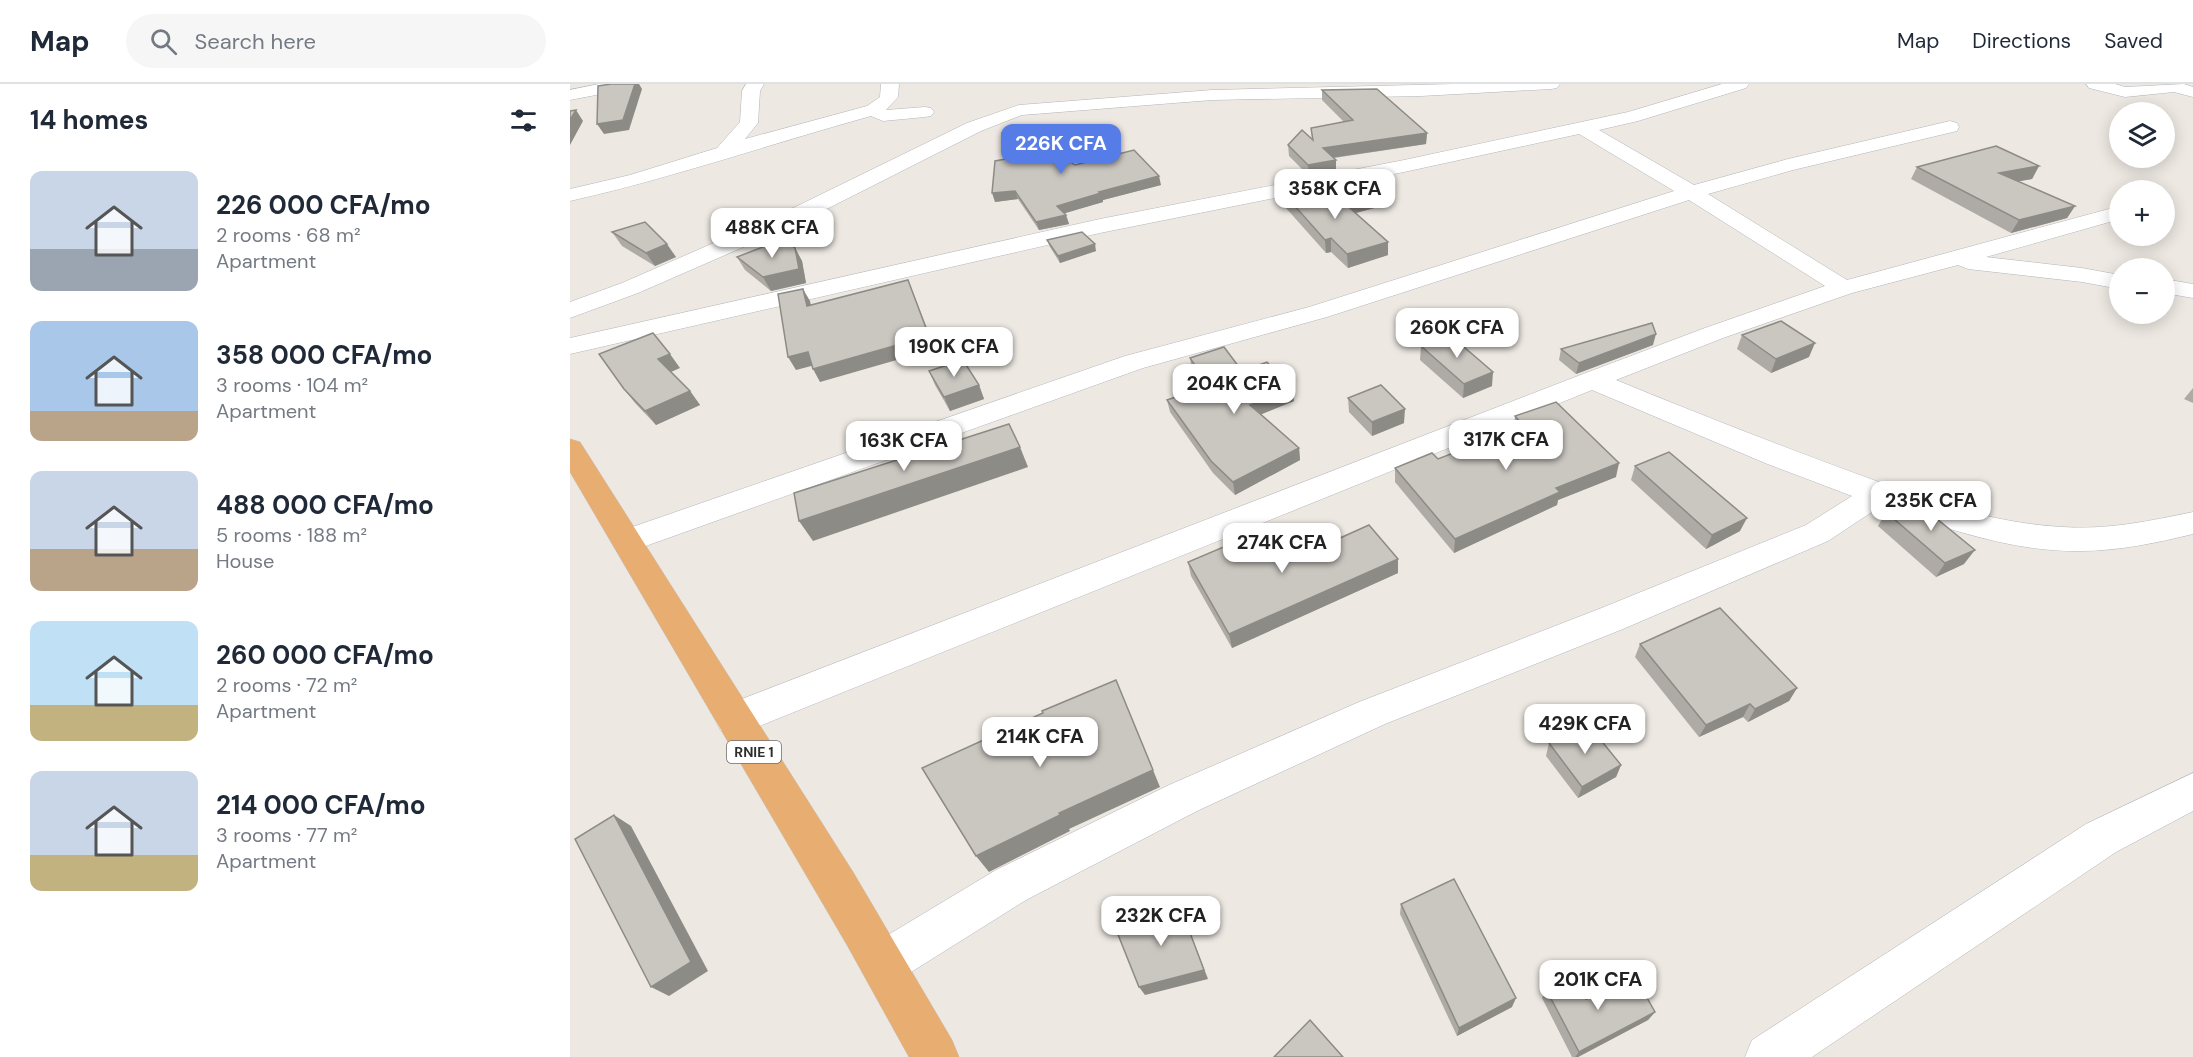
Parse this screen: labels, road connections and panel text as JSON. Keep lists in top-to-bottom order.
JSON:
{
  "streets": {
    "highway": ["RNIE 1"]
  },
  "page": {
    "header": "Map",
    "search": "Search here",
    "nav": ["Map", "Directions", "Saved"],
    "heading": "14 homes",
    "map_buttons": ["+", "−"],
    "price": [
      "226K CFA",
      "358K CFA",
      "488K CFA",
      "260K CFA",
      "190K CFA",
      "204K CFA",
      "317K CFA",
      "163K CFA",
      "235K CFA",
      "274K CFA",
      "429K CFA",
      "214K CFA",
      "232K CFA",
      "201K CFA"
    ],
    "list": [
      {
        "name": "226 000 CFA/mo",
        "note": "2 rooms · 68 m² · Apartment"
      },
      {
        "name": "358 000 CFA/mo",
        "note": "3 rooms · 104 m² · Apartment"
      },
      {
        "name": "488 000 CFA/mo",
        "note": "5 rooms · 188 m² · House"
      },
      {
        "name": "260 000 CFA/mo",
        "note": "2 rooms · 72 m² · Apartment"
      },
      {
        "name": "214 000 CFA/mo",
        "note": "3 rooms · 77 m² · Apartment"
      }
    ]
  }
}
